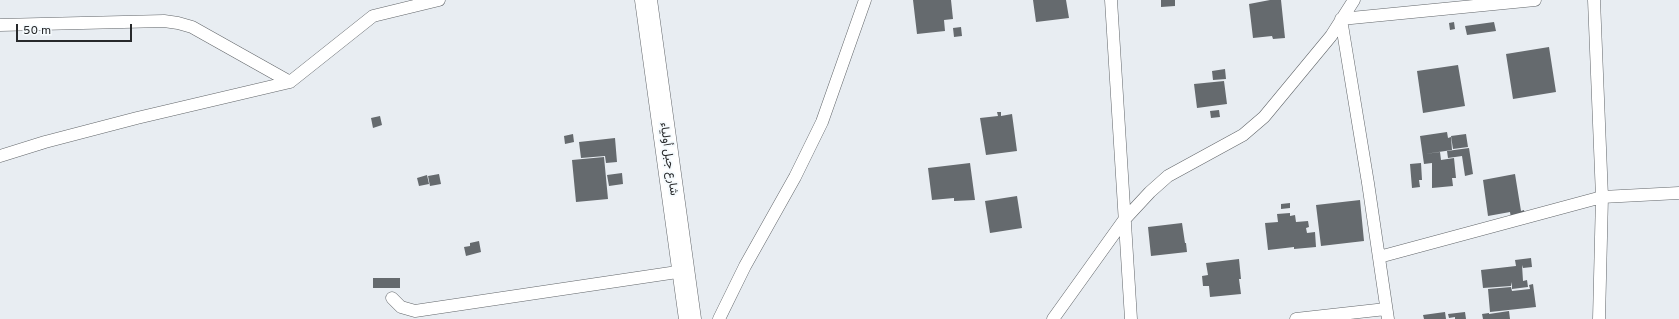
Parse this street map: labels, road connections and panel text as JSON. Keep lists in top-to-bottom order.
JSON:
{
  "streets": {
    "highway": ["شارع جبل أولياء"]
  },
  "scale_bar": "50 m"
}
